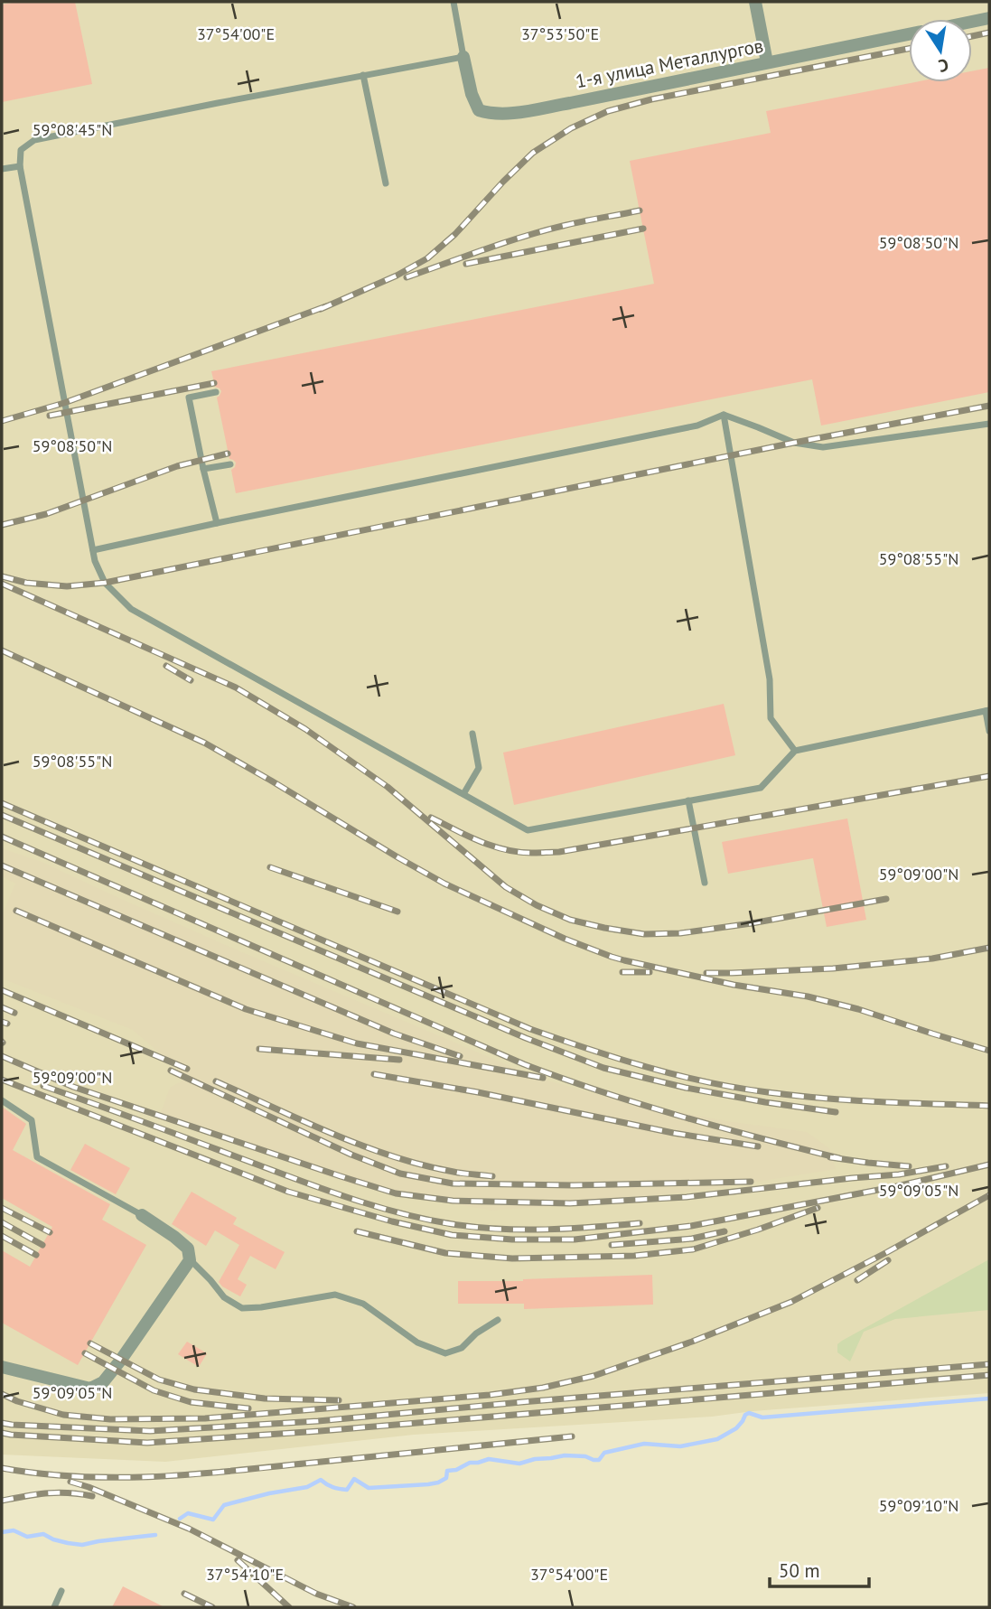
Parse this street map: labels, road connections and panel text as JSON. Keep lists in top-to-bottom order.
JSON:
{
  "streets": {
    "street": ["1-я улица Металлургов"]
  },
  "scale_bar": "50 m",
  "north": "bottom",
  "coordinates": [
    "37°54'00\"E",
    "37°53'50\"E",
    "59°08'45\"N",
    "59°08'50\"N",
    "59°08'55\"N",
    "59°09'00\"N",
    "59°09'05\"N",
    "59°09'10\"N",
    "37°54'10\"E"
  ]
}
